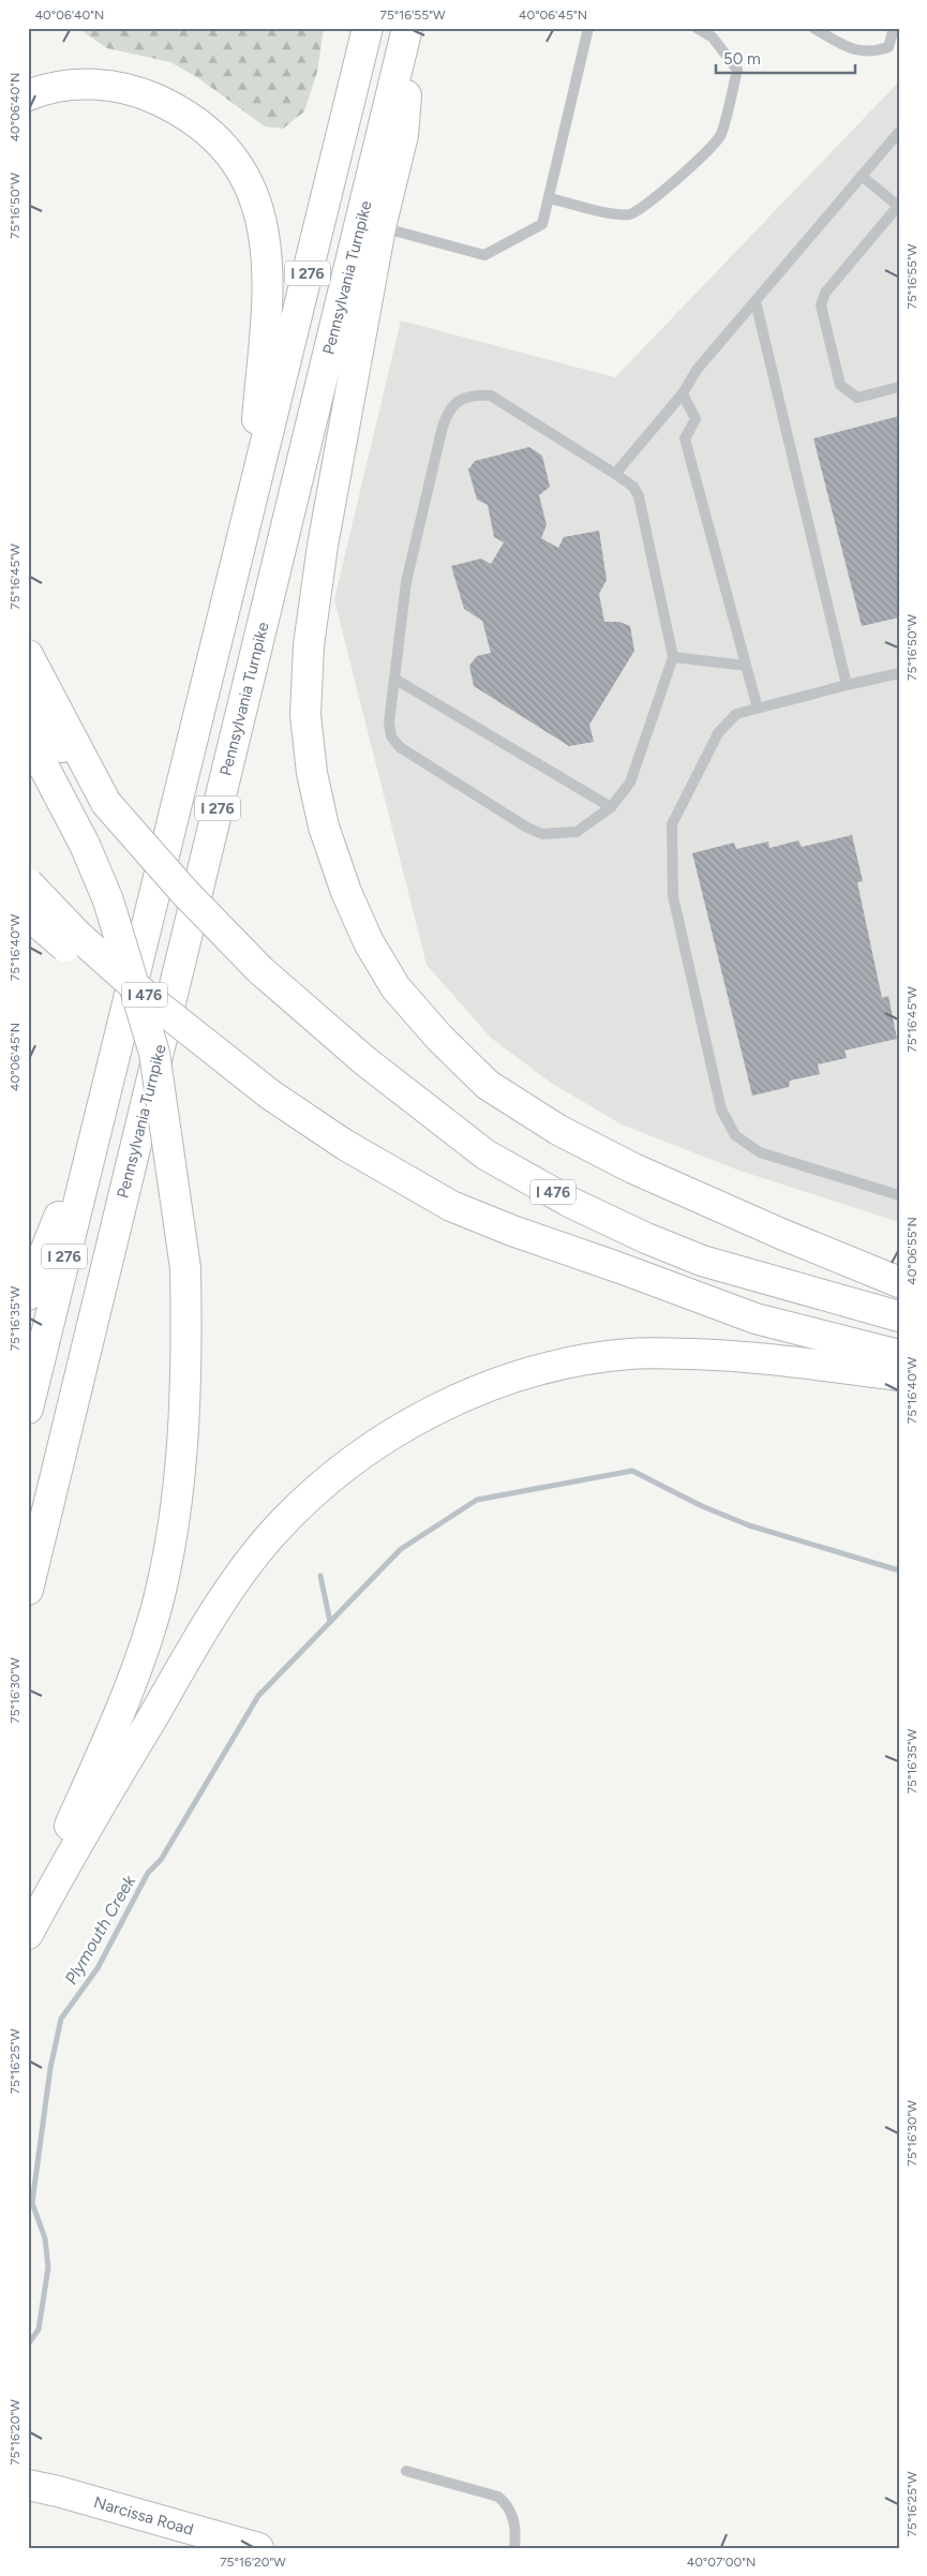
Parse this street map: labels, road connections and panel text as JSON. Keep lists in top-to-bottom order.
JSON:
{
  "streets": {
    "main road": [
      "I 276",
      "Pennsylvania Turnpike",
      "I 476",
      "Narcissa Road"
    ]
  },
  "water": ["Plymouth Creek"],
  "scale_bar": "50 m",
  "coordinates": [
    "40°06'40\"N",
    "75°16'55\"W",
    "40°06'45\"N",
    "75°16'50\"W",
    "75°16'45\"W",
    "75°16'40\"W",
    "40°06'55\"N",
    "75°16'35\"W",
    "75°16'30\"W",
    "75°16'25\"W",
    "75°16'20\"W",
    "40°07'00\"N"
  ]
}
